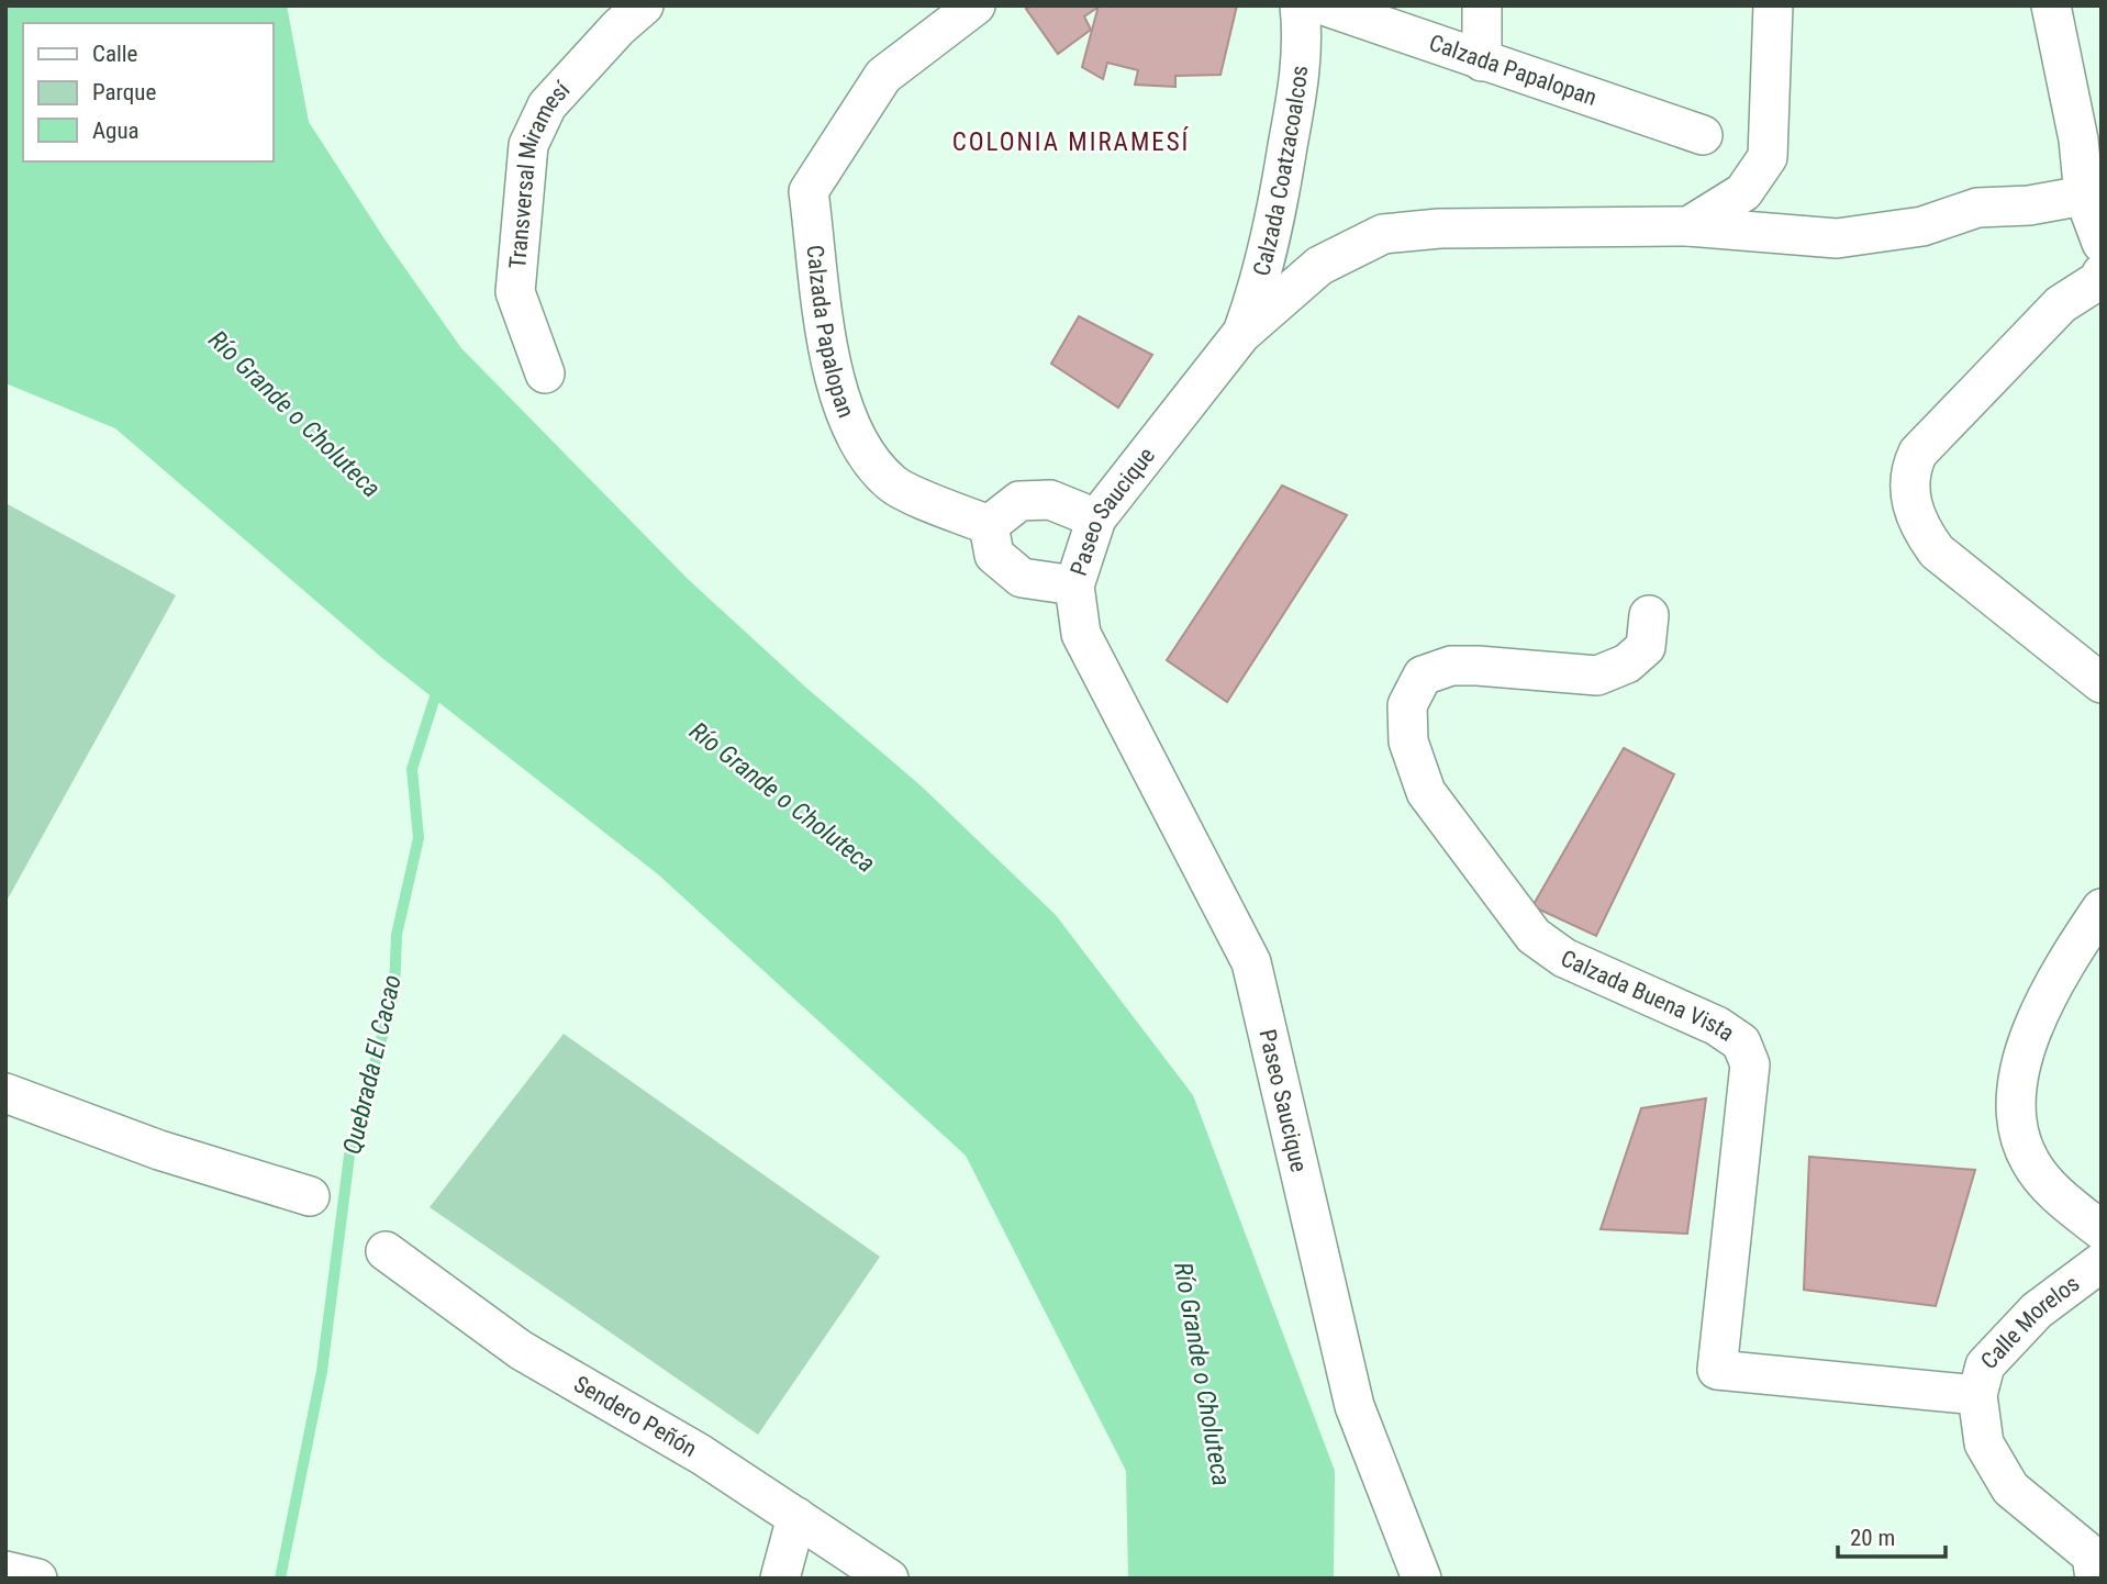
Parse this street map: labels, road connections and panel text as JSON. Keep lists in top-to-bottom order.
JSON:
{
  "streets": {
    "street": [
      "Calzada Papalopan",
      "Calzada Coatzacoalcos",
      "Transversal Miramesí",
      "Paseo Saucique",
      "Calzada Buena Vista",
      "Calle Morelos",
      "Sendero Peñón"
    ]
  },
  "crossings": [
    ["Calzada Papalopan", "Paseo Saucique"],
    ["Calzada Coatzacoalcos", "Paseo Saucique"],
    ["Calzada Buena Vista", "Calle Morelos"]
  ],
  "districts": ["COLONIA MIRAMESÍ"],
  "water": ["Río Grande o Choluteca", "Quebrada El Cacao"],
  "legend": ["Calle", "Parque", "Agua"],
  "scale_bar": "20 m"
}
